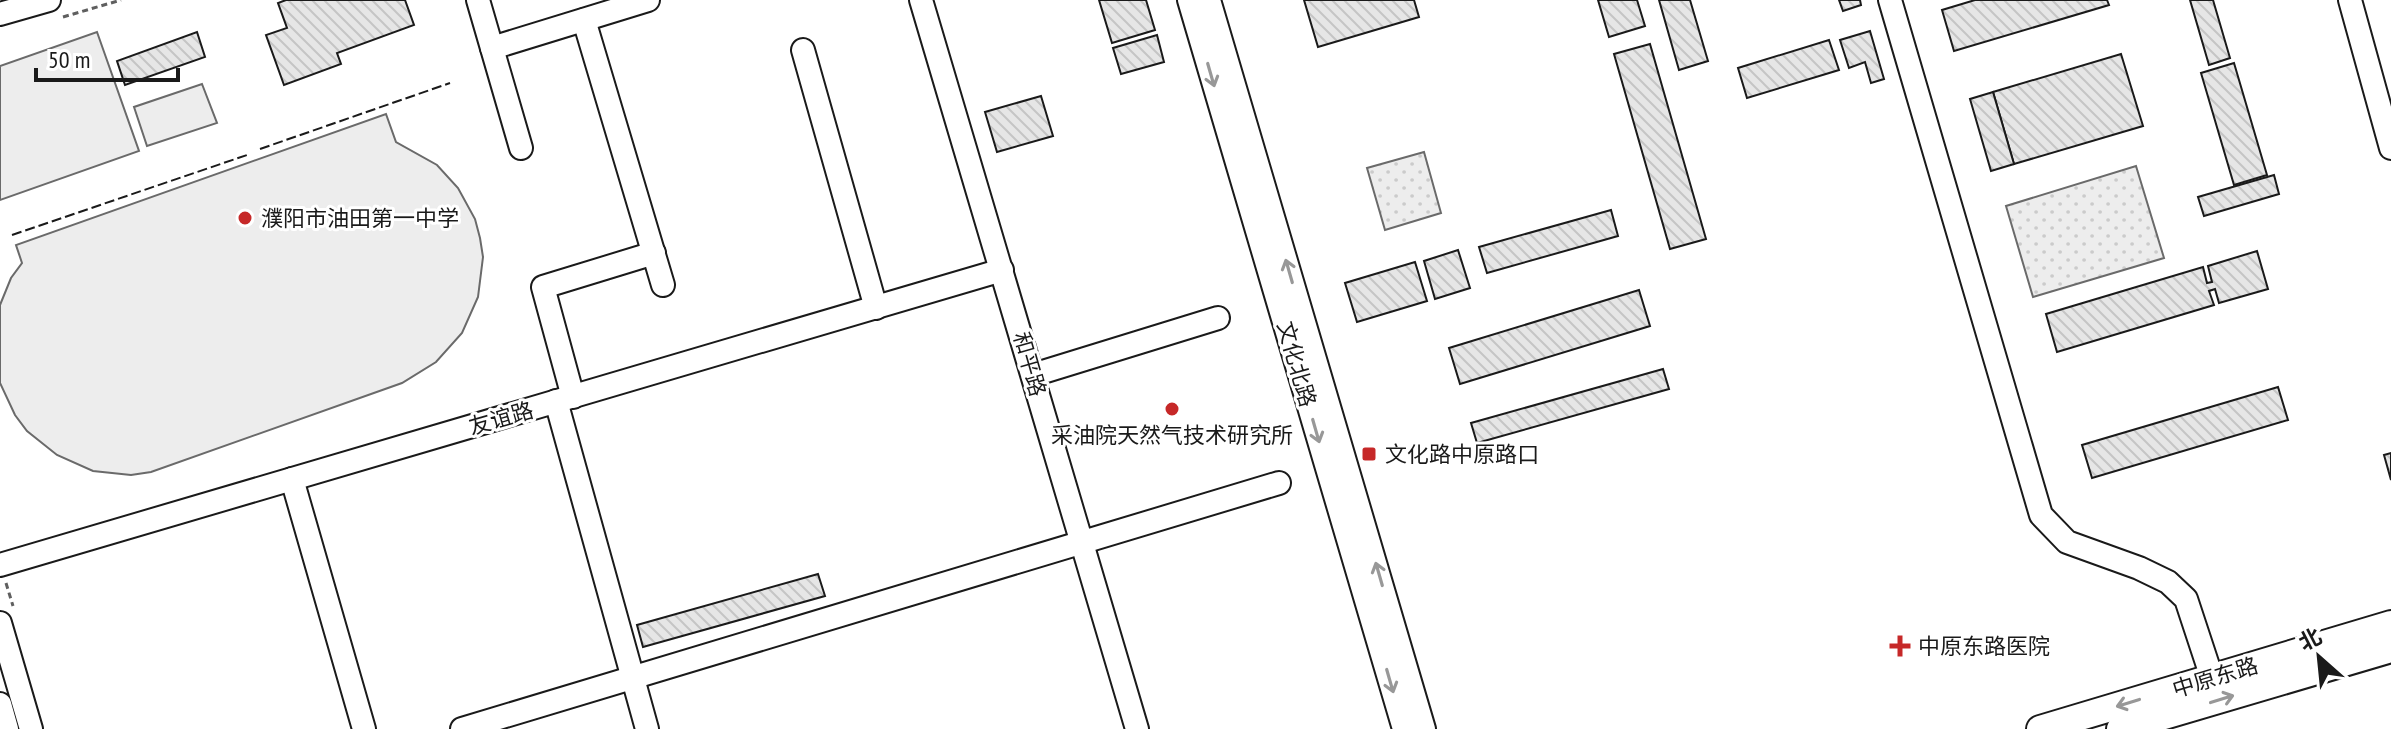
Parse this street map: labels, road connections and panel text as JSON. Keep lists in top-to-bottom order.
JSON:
{
  "streets": {
    "main road": ["中原东路"],
    "street": ["和平路", "文化北路", "友谊路"]
  },
  "crossings": [
    ["和平路", "友谊路"]
  ],
  "places": {
    "other": ["濮阳市油田第一中学", "采油院天然气技术研究所"],
    "transit": ["文化路中原路口"],
    "health": ["中原东路医院"]
  },
  "scale_bar": "50 m",
  "north": "top left"
}
